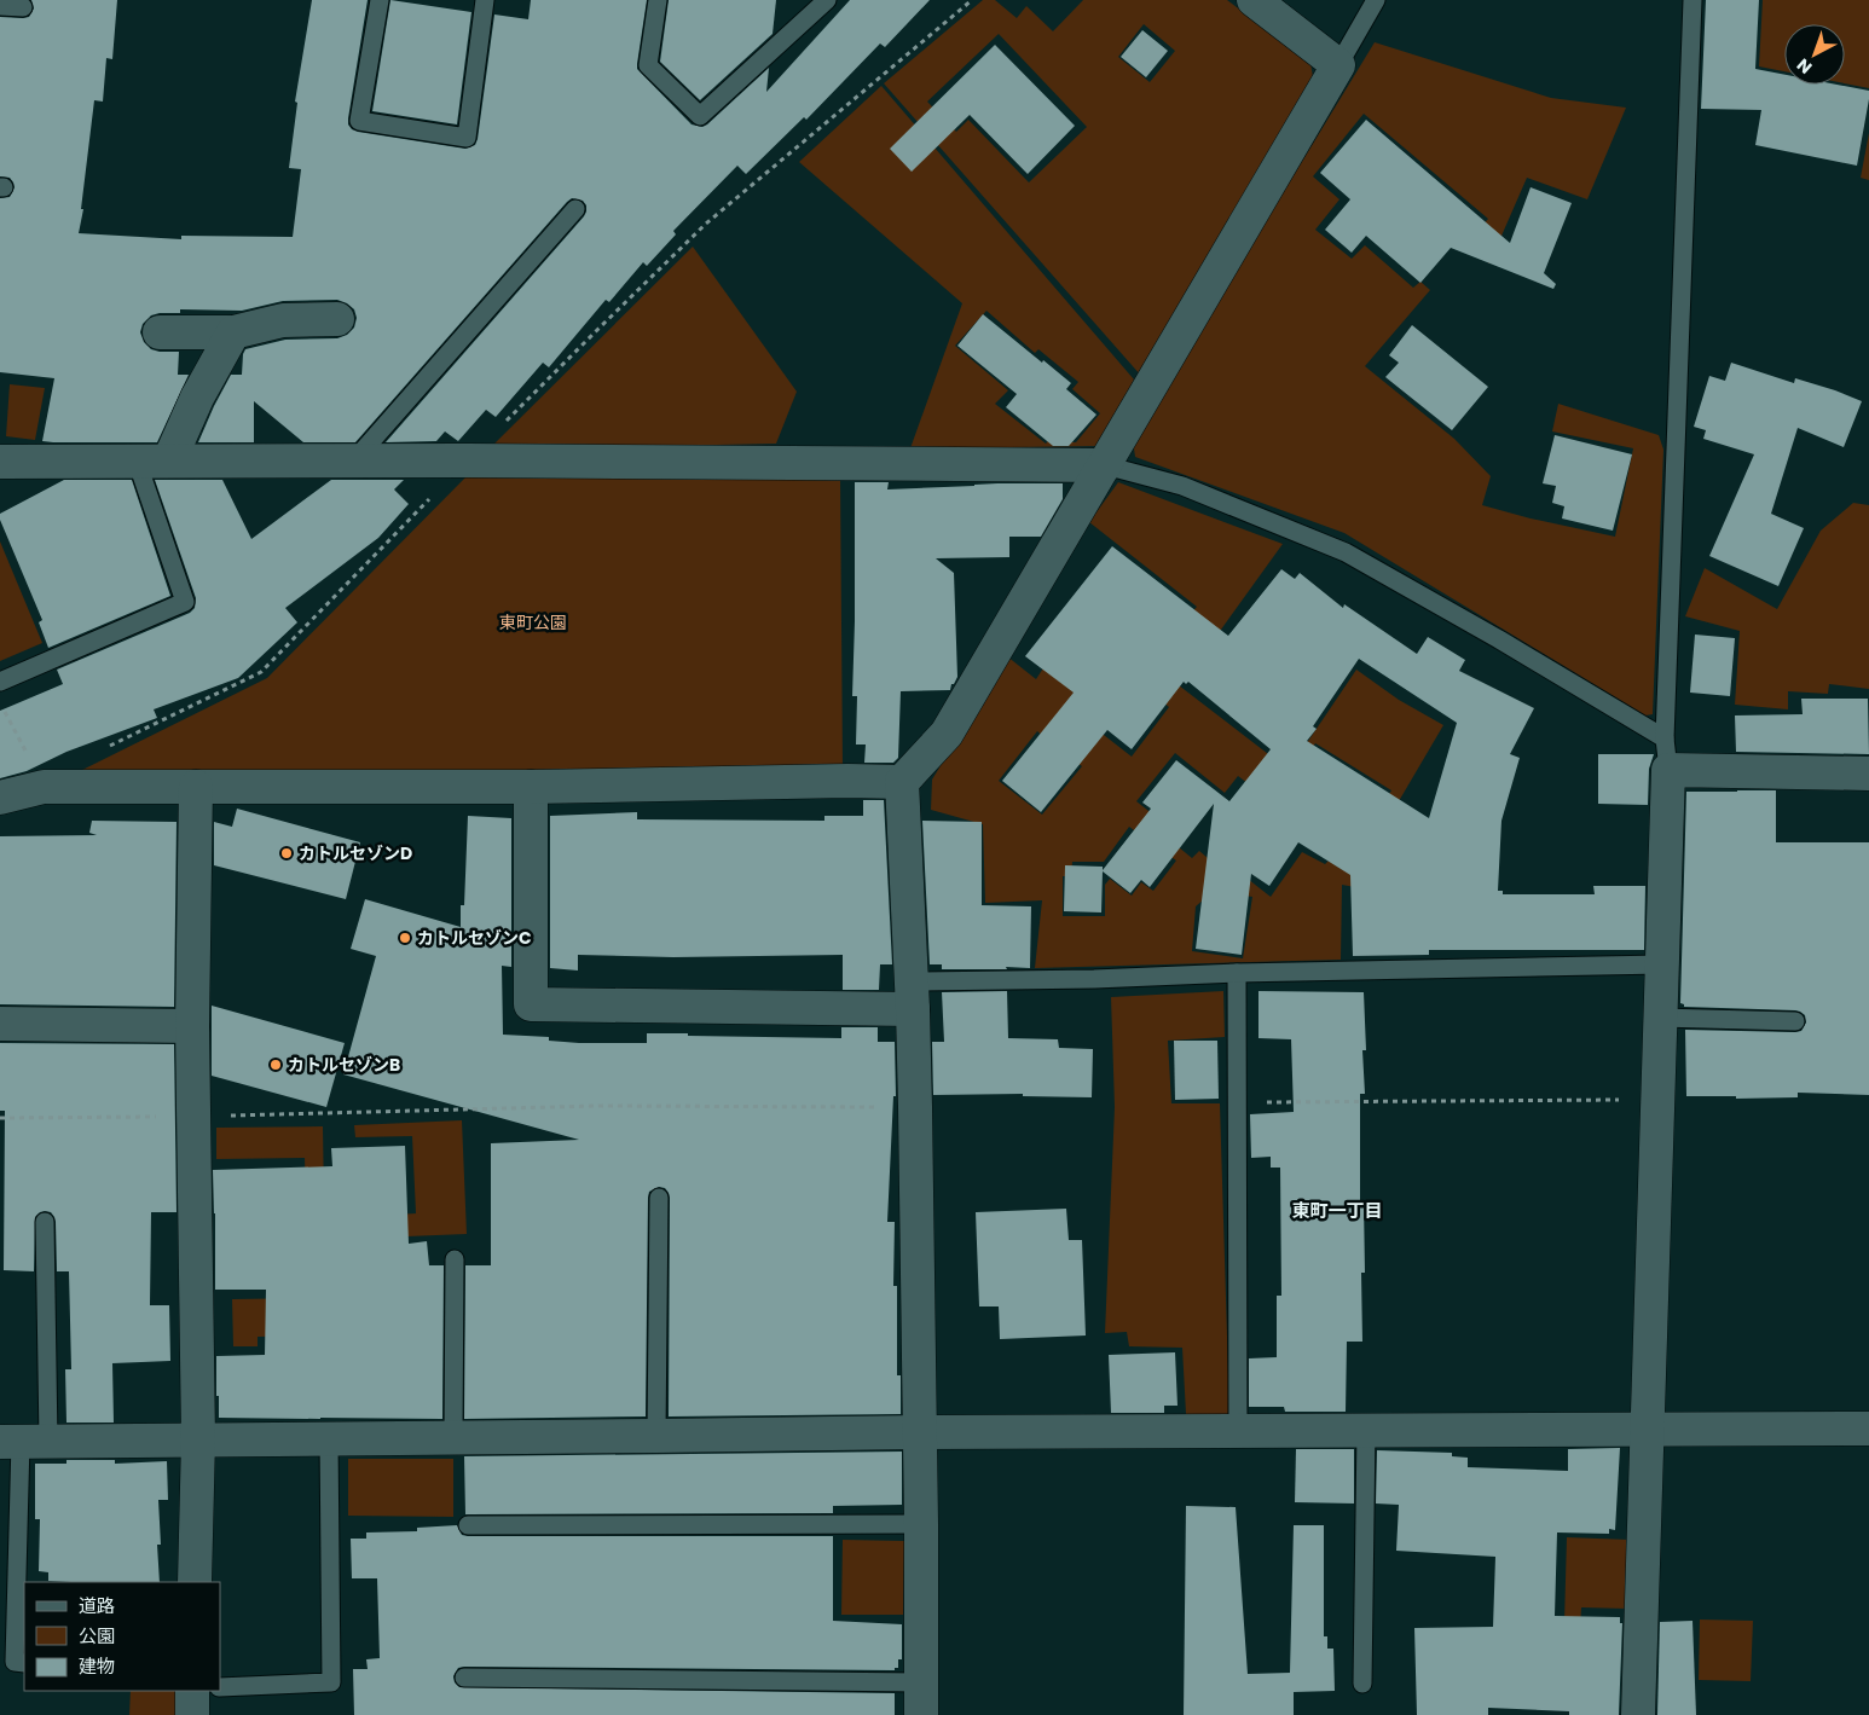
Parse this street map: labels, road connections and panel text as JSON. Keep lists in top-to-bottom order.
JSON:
{
  "districts": ["東町一丁目"],
  "parks": ["東町公園"],
  "places": ["カトルセゾンD", "カトルセゾンC", "カトルセゾンB"],
  "legend": ["道路", "公園", "建物"],
  "north": "bottom left"
}
